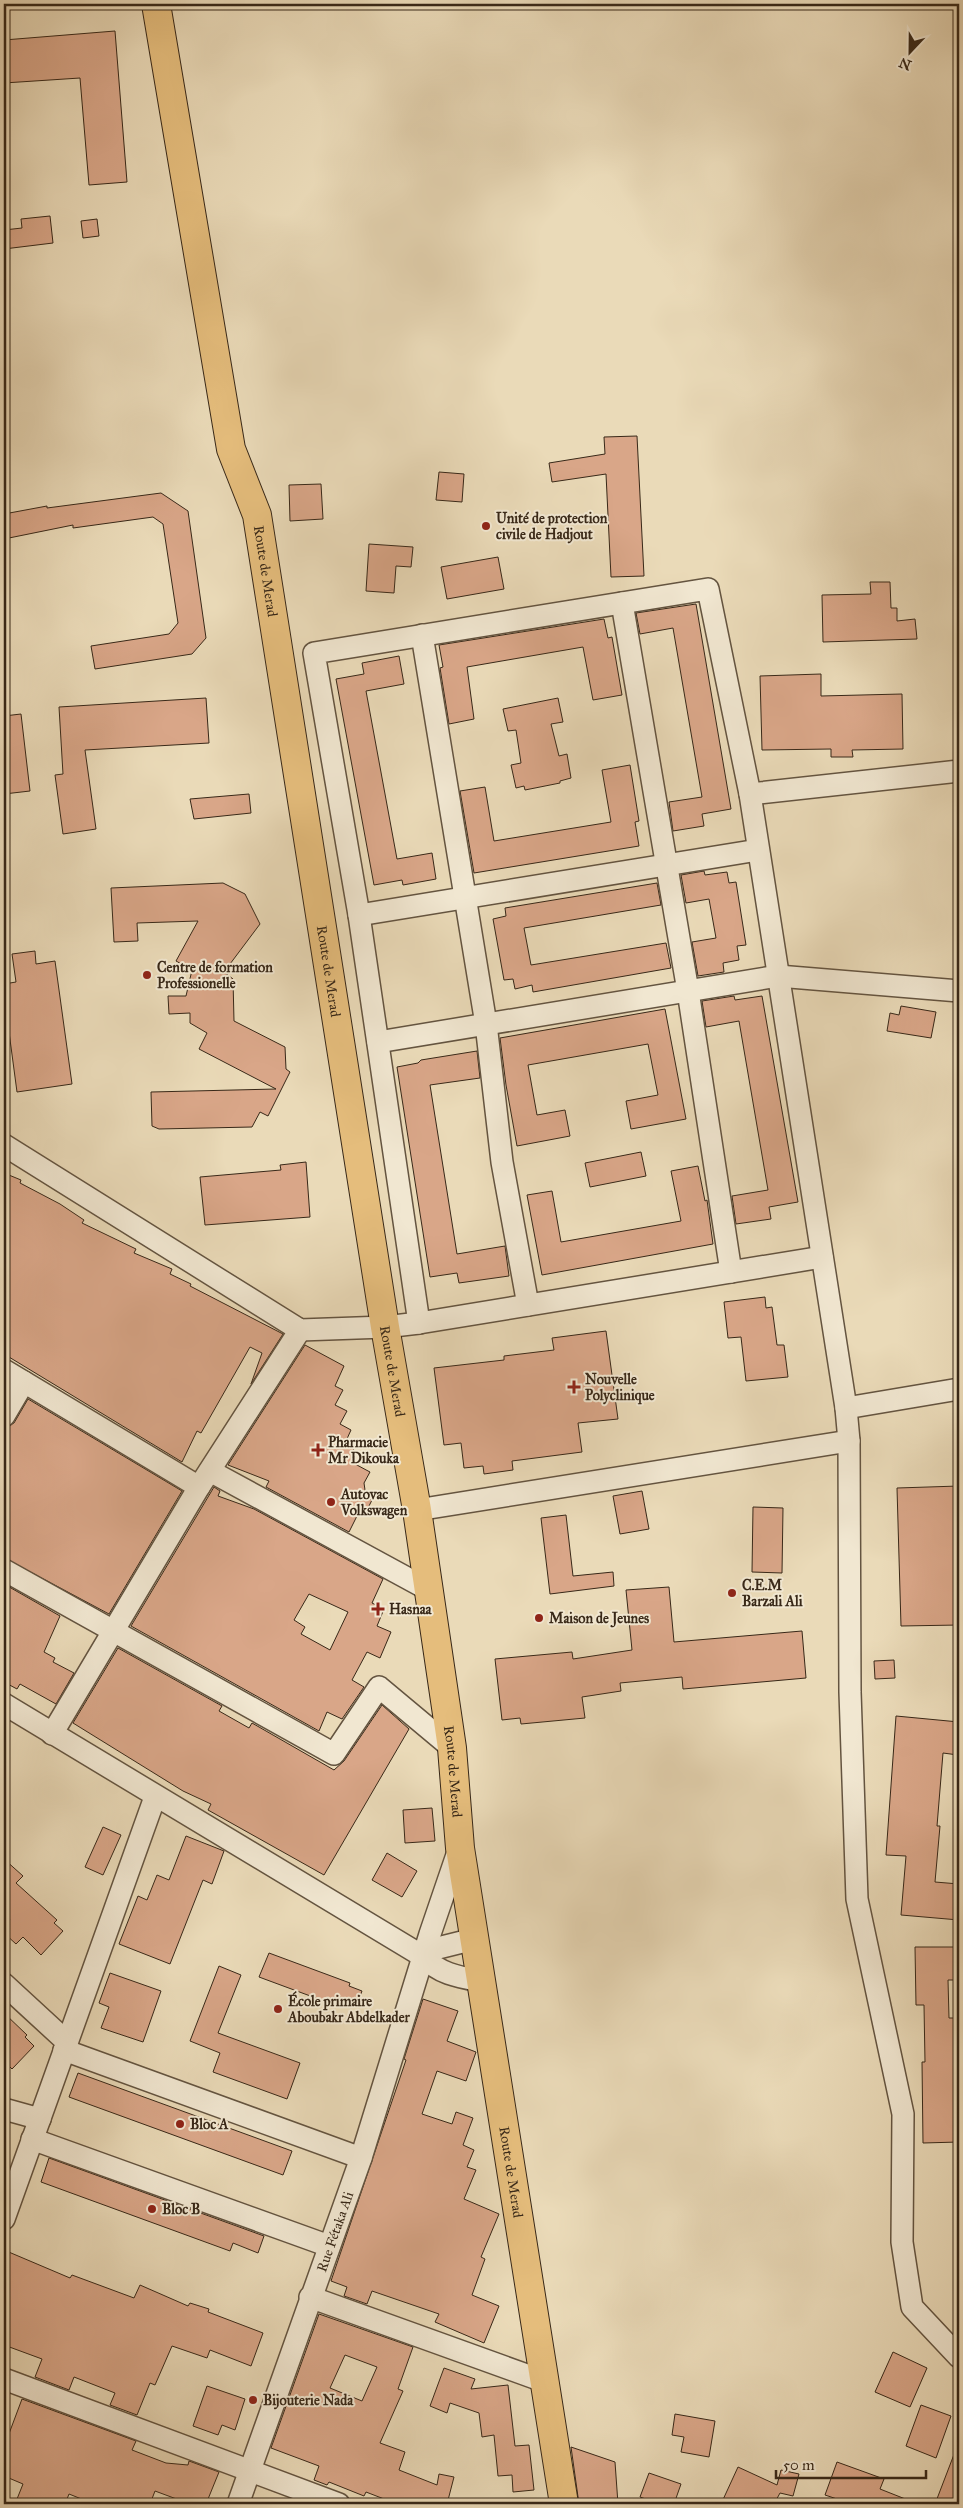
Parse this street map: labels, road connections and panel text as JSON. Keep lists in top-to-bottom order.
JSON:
{
  "streets": {
    "main road": ["Route de Merad"],
    "street": ["Rue Fétaka Ali"]
  },
  "crossings": [
    ["Route de Merad", "Rue Fétaka Ali"]
  ],
  "places": {
    "other": [
      "Unité de protection civile de Hadjout",
      "Centre de formation Professionelle",
      "Autovac Volkswagen",
      "C.E.M Barzali Ali",
      "Maison de Jeunes",
      "École primaire Aboubakr Abdelkader",
      "Bloc A",
      "Bloc B",
      "Bijouterie Nada"
    ],
    "health": ["Nouvelle Polyclinique", "Pharmacie Mr Dikouka", "Hasnaa"]
  },
  "scale_bar": "50 m",
  "north": "bottom"
}
